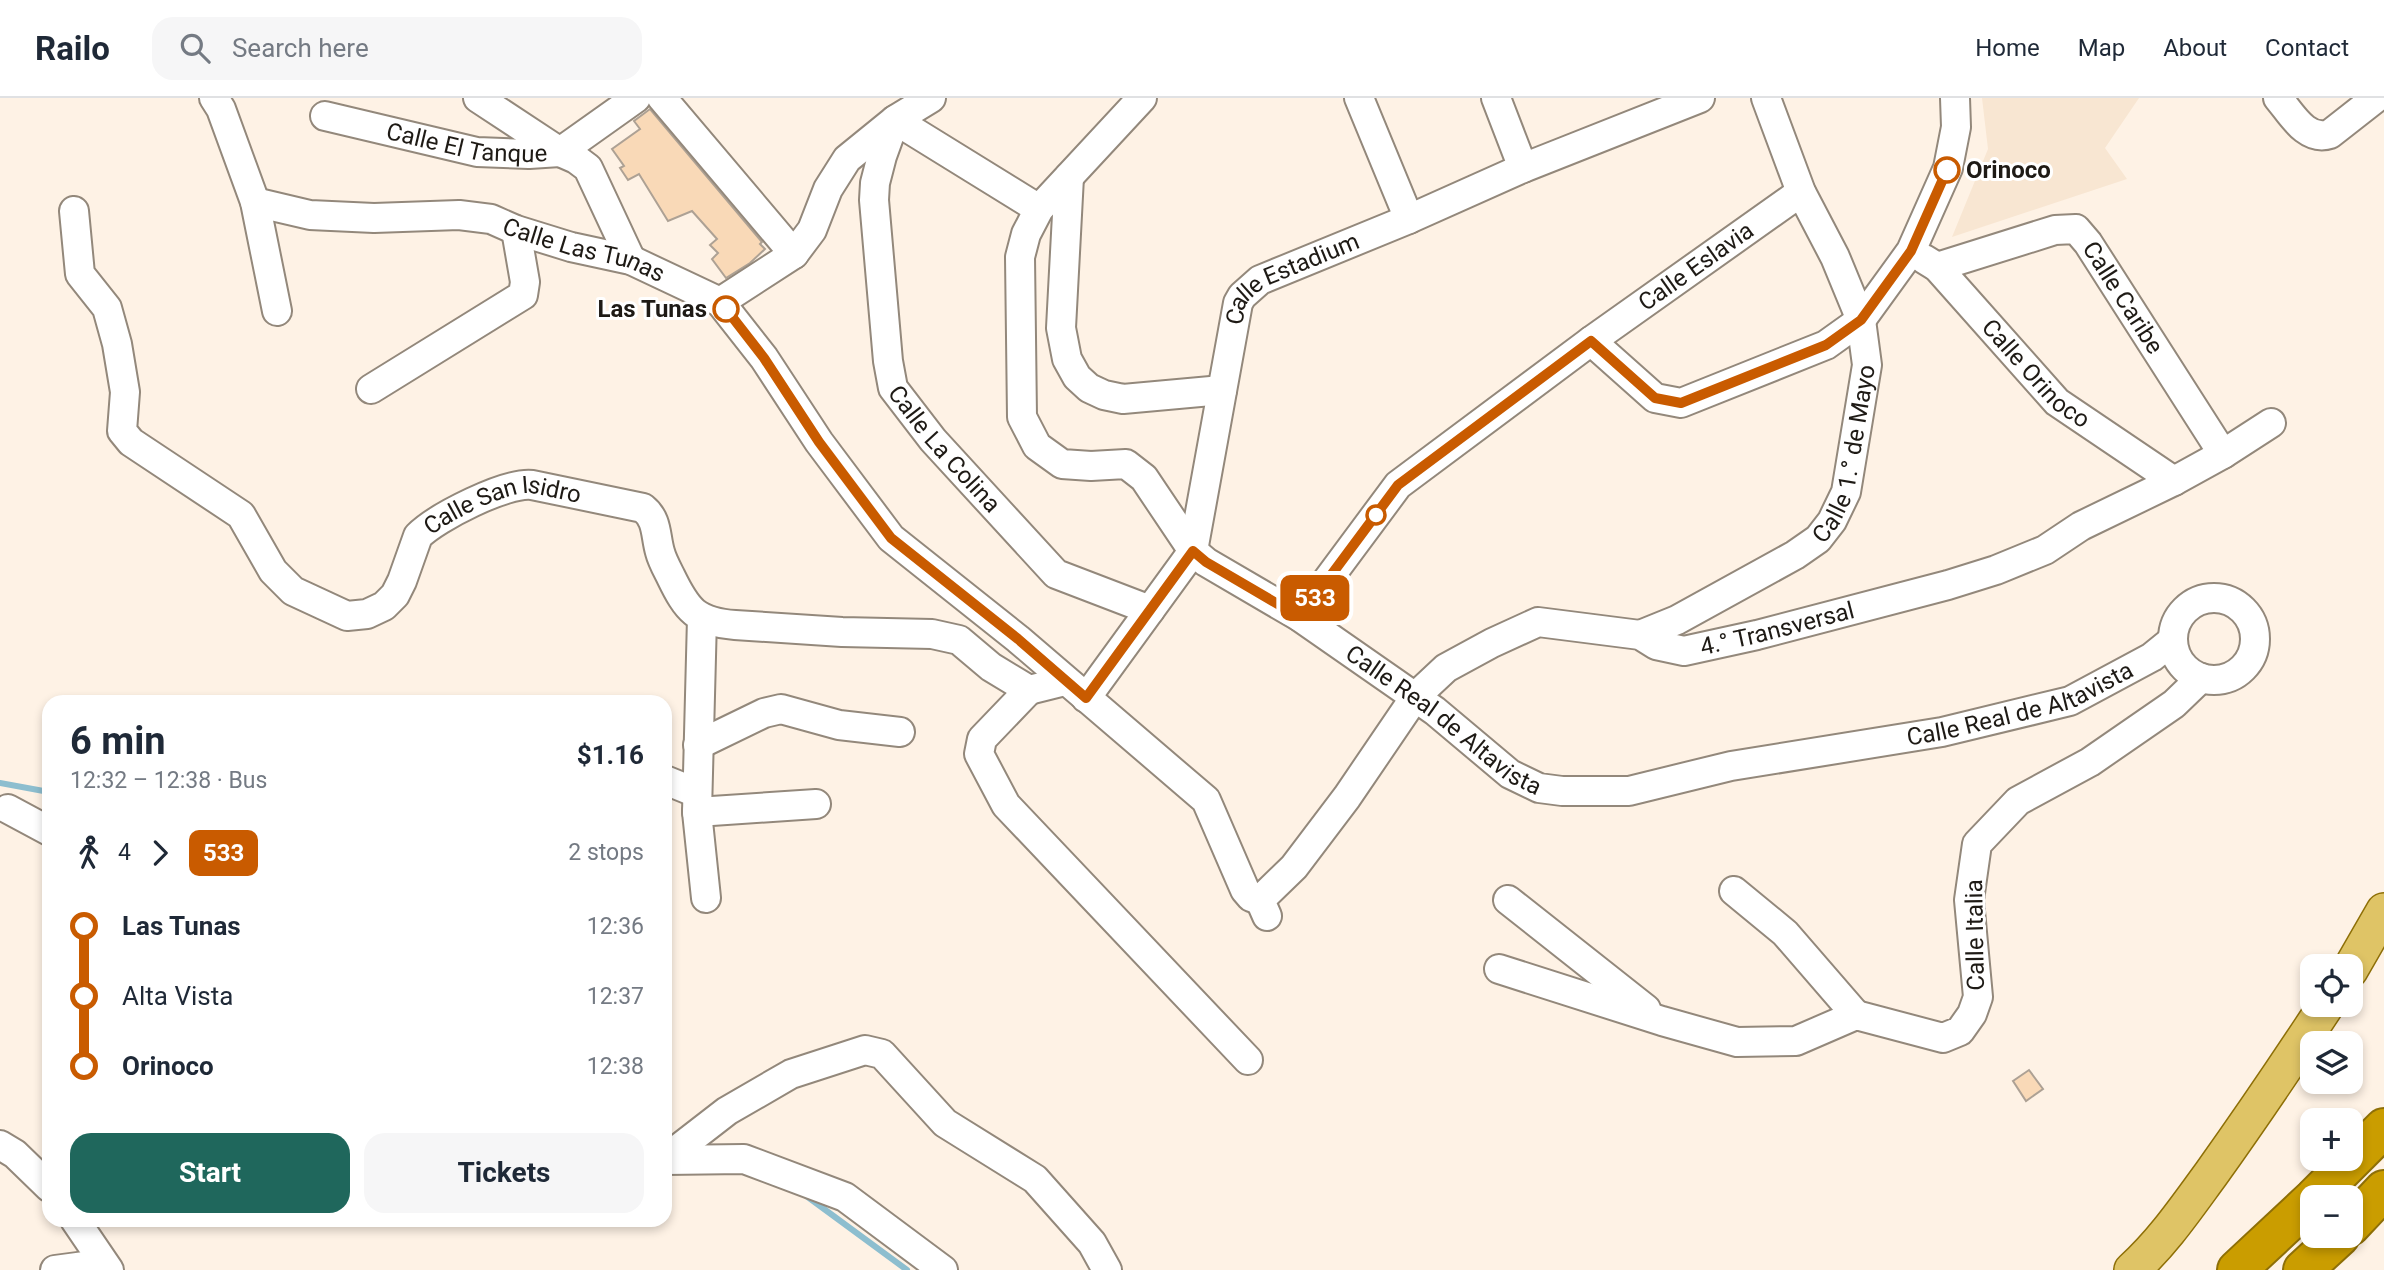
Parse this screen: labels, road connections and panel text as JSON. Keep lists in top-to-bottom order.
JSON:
{
  "streets": {
    "street": [
      "Calle El Tanque",
      "Calle Las Tunas",
      "Calle Eslavia",
      "Calle Estadium",
      "Calle Caribe",
      "Calle Orinoco",
      "Calle La Colina",
      "Calle 1.° de Mayo",
      "Calle San Isidro",
      "4.° Transversal",
      "Calle Real de Altavista",
      "Calle Italia"
    ]
  },
  "crossings": [
    ["Calle Las Tunas", "Calle Estadium"],
    ["Calle Las Tunas", "4.° Transversal"],
    ["Calle Eslavia", "Calle 1.° de Mayo"],
    ["Calle Eslavia", "Calle Real de Altavista"],
    ["Calle Estadium", "Calle La Colina"],
    ["Calle Estadium", "Calle Real de Altavista"],
    ["Calle Caribe", "Calle Orinoco"],
    ["Calle Caribe", "4.° Transversal"],
    ["Calle Orinoco", "4.° Transversal"],
    ["Calle 1.° de Mayo", "4.° Transversal"],
    ["4.° Transversal", "Calle Real de Altavista"],
    ["Calle Real de Altavista", "Calle Italia"]
  ],
  "places": ["Orinoco", "Las Tunas"],
  "lines": ["bus line 533"],
  "page": {
    "header": "Railo",
    "search": "Search here",
    "nav": [
      "Home",
      "Map",
      "About",
      "Contact"
    ],
    "on_map": "533",
    "heading": ["6 min", "12:32 – 12:38 · Bus", "$1.16"],
    "legs": ["4", "533", "2 stops"],
    "list": [
      {
        "name": "Las Tunas",
        "value": "12:36"
      },
      {
        "name": "Alta Vista",
        "value": "12:37"
      },
      {
        "name": "Orinoco",
        "value": "12:38"
      }
    ],
    "map_buttons": ["+", "−"],
    "buttons": ["Start", "Tickets"]
  }
}
